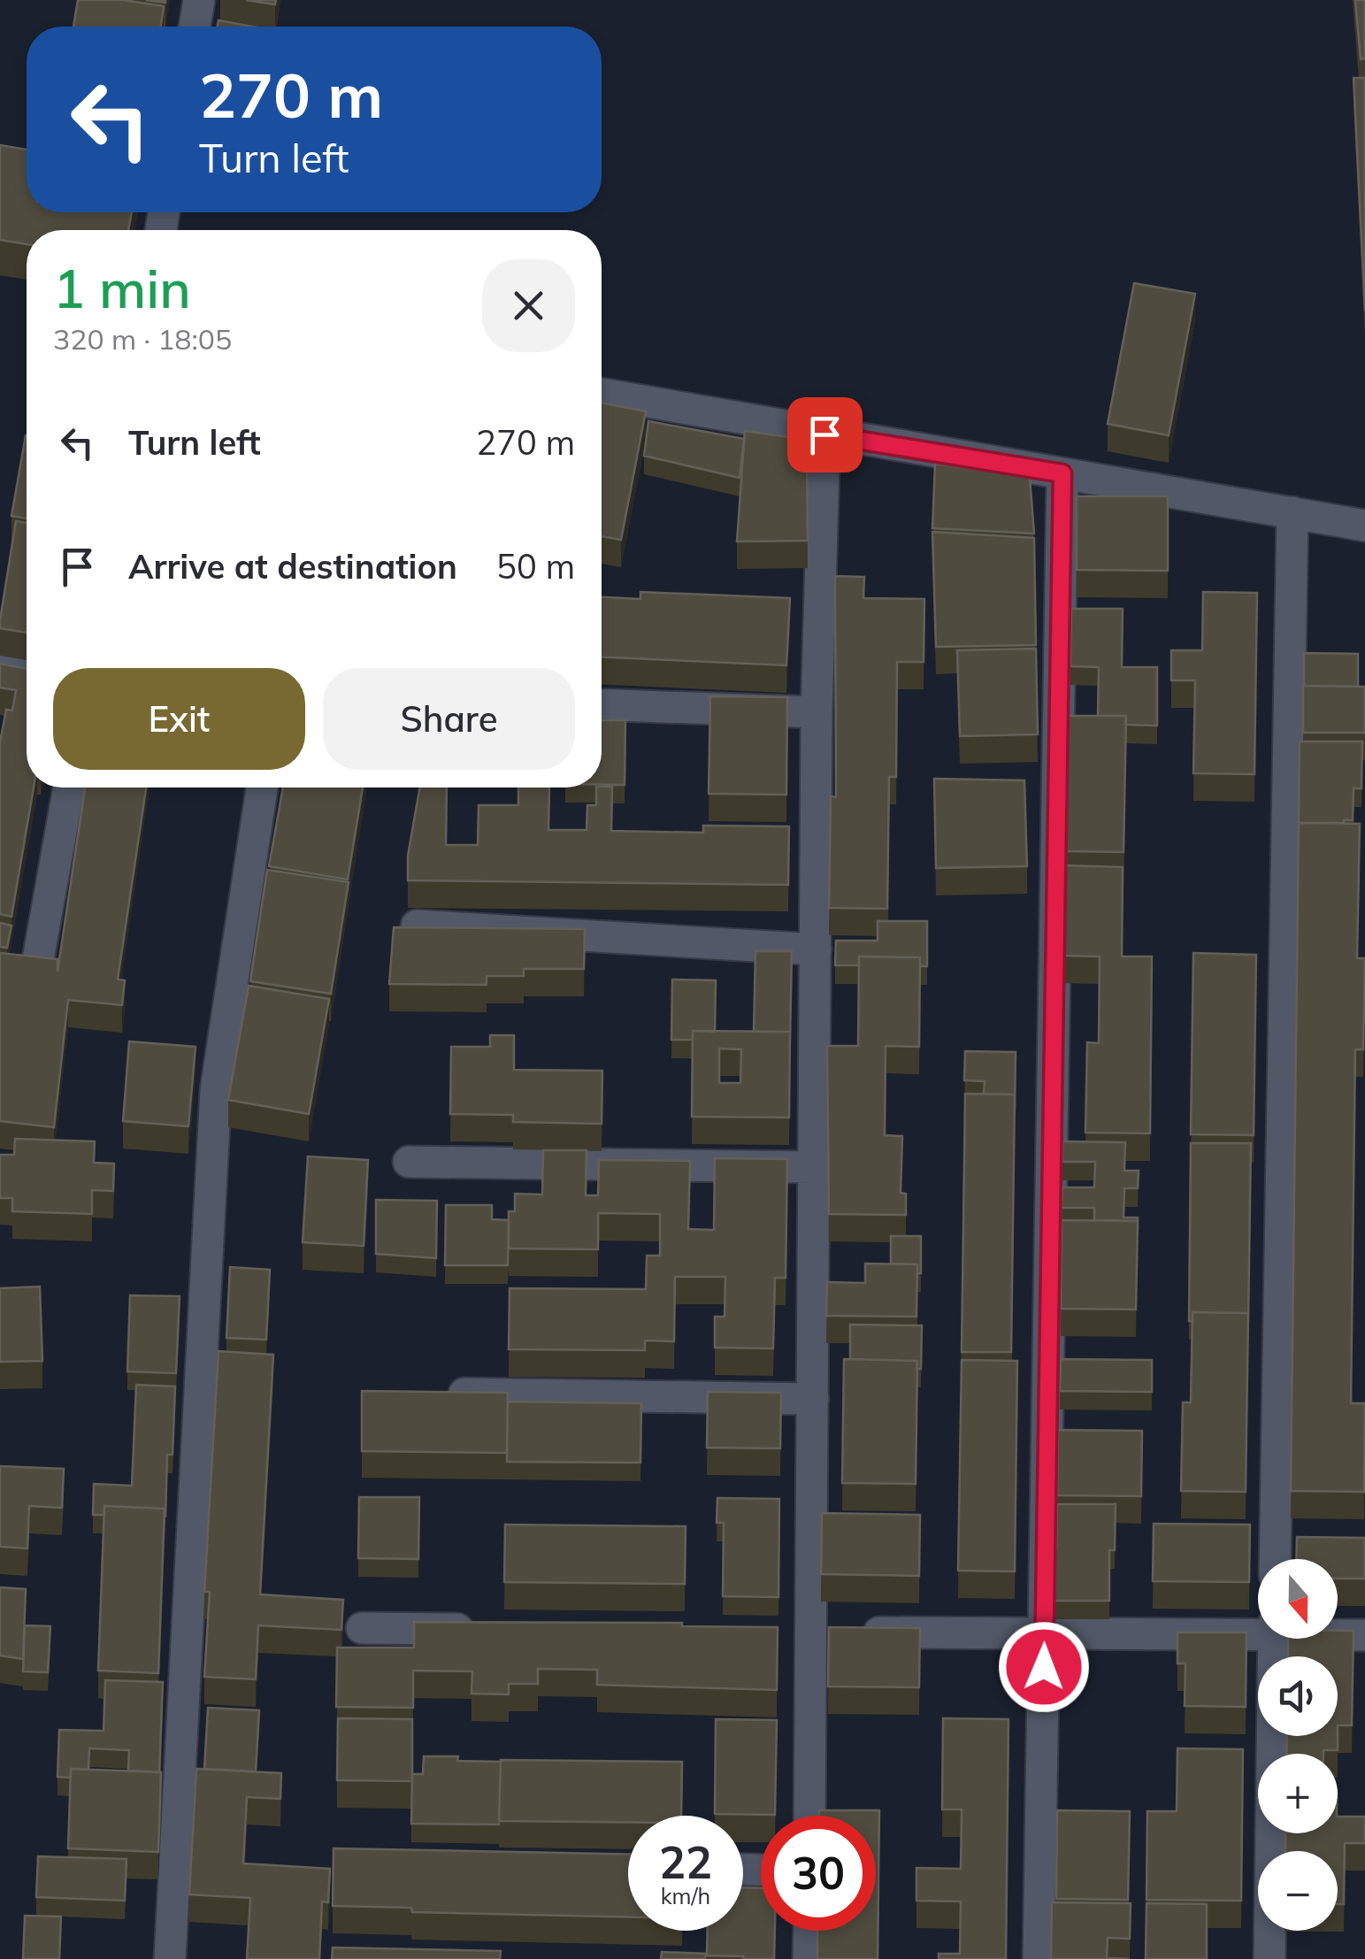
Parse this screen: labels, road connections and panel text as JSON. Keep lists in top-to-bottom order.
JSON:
{
  "north": "bottom",
  "page": {
    "turn": ["270 m", "Turn left"],
    "heading": ["1 min", "320 m · 18:05"],
    "list": [
      {
        "name": "Turn left",
        "value": "270 m"
      },
      {
        "name": "Arrive at destination",
        "value": "50 m"
      }
    ],
    "buttons": ["Exit", "Share"],
    "map_buttons": ["+", "−"],
    "speed": "22 km/h",
    "limit": "30"
  }
}
